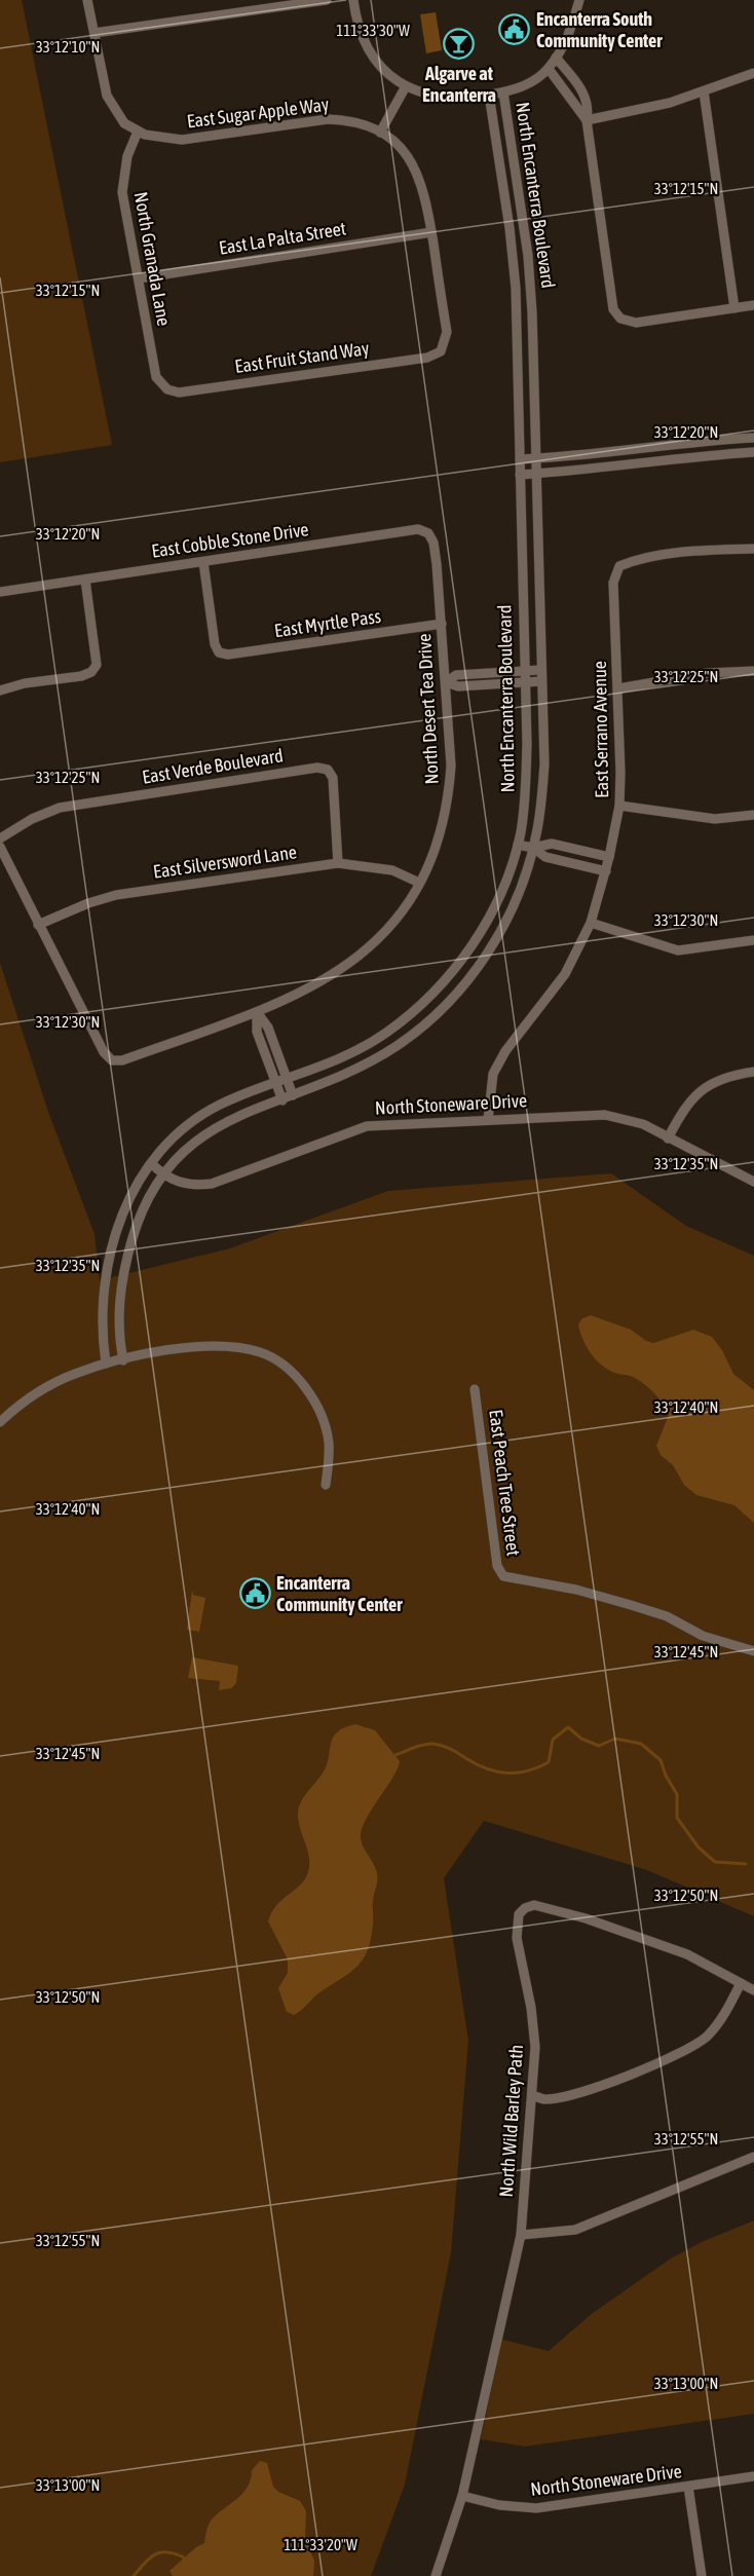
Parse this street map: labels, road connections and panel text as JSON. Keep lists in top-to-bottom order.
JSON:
{
  "streets": {
    "street": [
      "East Sugar Apple Way",
      "North Encanterra Boulevard",
      "East La Palta Street",
      "North Granada Lane",
      "East Fruit Stand Way",
      "East Cobble Stone Drive",
      "East Myrtle Pass",
      "North Desert Tea Drive",
      "East Serrano Avenue",
      "East Verde Boulevard",
      "East Silversword Lane",
      "North Stoneware Drive",
      "East Peach Tree Street",
      "North Wild Barley Path"
    ]
  },
  "crossings": [
    ["East Sugar Apple Way", "East La Palta Street"],
    ["East Sugar Apple Way", "North Granada Lane"],
    ["East Sugar Apple Way", "East Fruit Stand Way"],
    ["North Encanterra Boulevard", "North Stoneware Drive"],
    ["East La Palta Street", "North Granada Lane"],
    ["North Granada Lane", "East Fruit Stand Way"],
    ["East Cobble Stone Drive", "East Myrtle Pass"],
    ["East Cobble Stone Drive", "North Desert Tea Drive"],
    ["East Myrtle Pass", "North Desert Tea Drive"],
    ["North Desert Tea Drive", "East Silversword Lane"],
    ["East Serrano Avenue", "North Stoneware Drive"],
    ["East Verde Boulevard", "East Silversword Lane"],
    ["North Stoneware Drive", "North Wild Barley Path"]
  ],
  "places": {
    "public building": ["Encanterra South Community Center", "Encanterra Community Center"],
    "bar": ["Algarve at Encanterra"]
  },
  "coordinates": [
    "111°33'30\"W",
    "33°12'10\"N",
    "33°12'15\"N",
    "33°12'20\"N",
    "33°12'25\"N",
    "33°12'30\"N",
    "33°12'35\"N",
    "33°12'40\"N",
    "33°12'45\"N",
    "33°12'50\"N",
    "33°12'55\"N",
    "33°13'00\"N",
    "111°33'20\"W"
  ]
}
